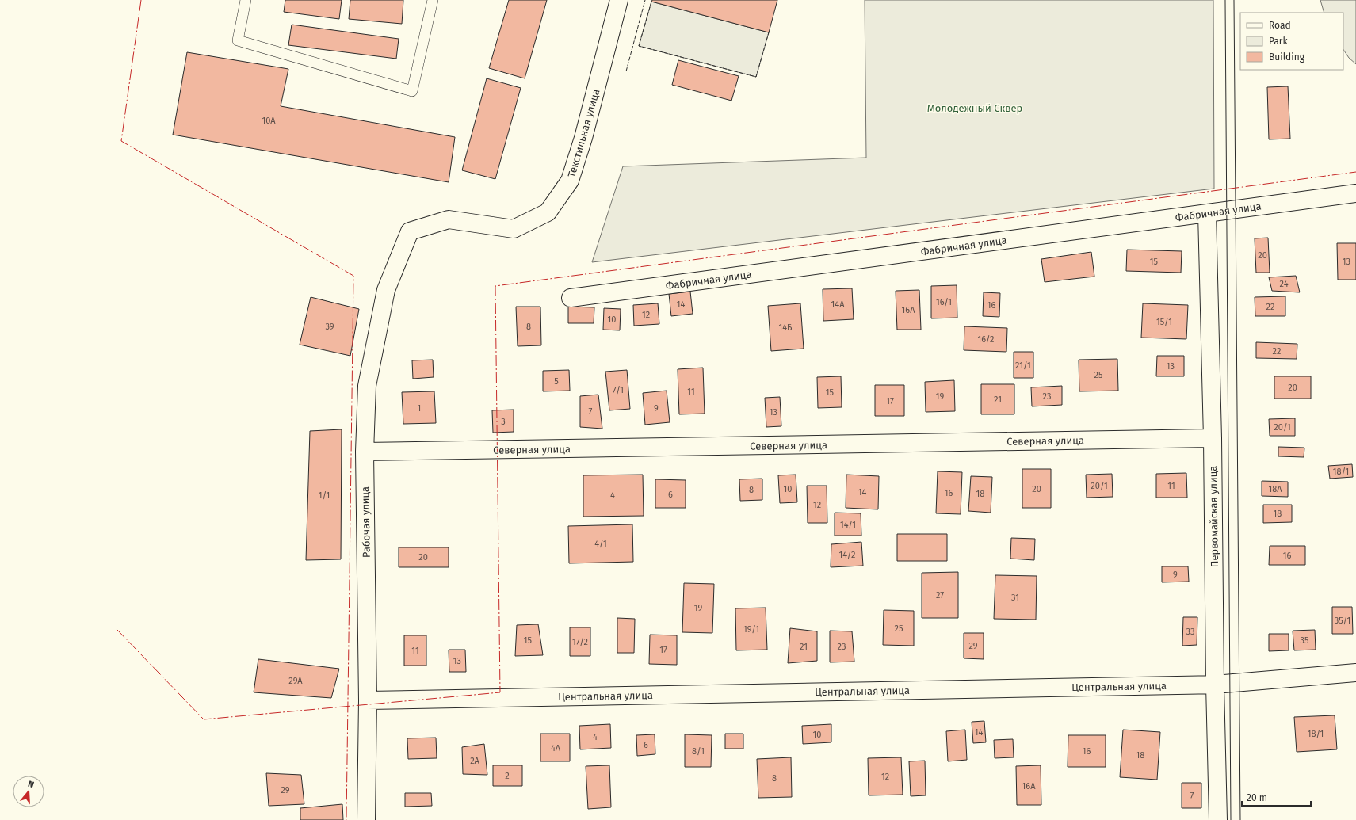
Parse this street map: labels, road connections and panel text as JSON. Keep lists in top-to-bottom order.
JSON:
{
  "streets": {
    "street": [
      "Текстильная улица",
      "Фабричная улица",
      "Северная улица",
      "Первомайская улица",
      "Рабочая улица",
      "Центральная улица"
    ]
  },
  "crossings": [
    ["Текстильная улица", "Рабочая улица"],
    ["Фабричная улица", "Первомайская улица"],
    ["Северная улица", "Первомайская улица"],
    ["Северная улица", "Рабочая улица"],
    ["Первомайская улица", "Центральная улица"],
    ["Рабочая улица", "Центральная улица"]
  ],
  "parks": ["Молодежный Сквер"],
  "house_numbers": [
    "10А",
    "20",
    "15",
    "13",
    "24",
    "16/1",
    "14",
    "14А",
    "16",
    "22",
    "16А",
    "12",
    "10",
    "15/1",
    "39",
    "8",
    "14Б",
    "16/2",
    "22",
    "21/1",
    "13",
    "25",
    "5",
    "20",
    "7/1",
    "11",
    "15",
    "19",
    "23",
    "21",
    "17",
    "1",
    "9",
    "7",
    "13",
    "3",
    "20/1",
    "18/1",
    "20/1",
    "11",
    "10",
    "20",
    "18А",
    "8",
    "14",
    "16",
    "18",
    "6",
    "1/1",
    "4",
    "12",
    "18",
    "14/1",
    "4/1",
    "14/2",
    "16",
    "20",
    "9",
    "27",
    "31",
    "19",
    "35/1",
    "25",
    "19/1",
    "33",
    "15",
    "35",
    "17/2",
    "29",
    "21",
    "23",
    "17",
    "11",
    "13",
    "29А",
    "14",
    "18/1",
    "10",
    "4",
    "6",
    "4А",
    "8/1",
    "16",
    "18",
    "2А",
    "2",
    "12",
    "8",
    "16А",
    "29",
    "7"
  ],
  "legend": ["Road", "Park", "Building"],
  "scale_bar": "20 m",
  "north": "top"
}
